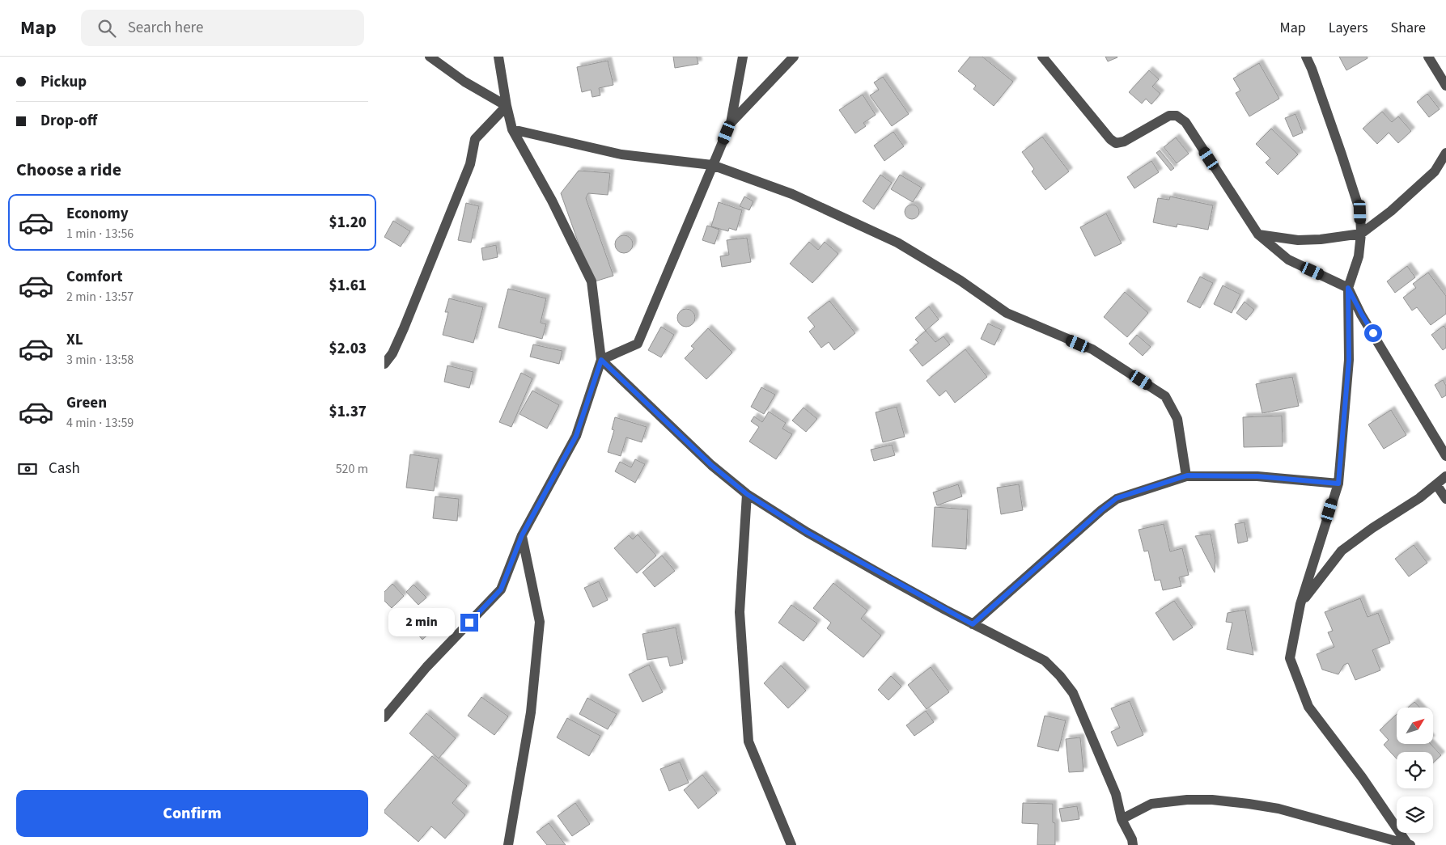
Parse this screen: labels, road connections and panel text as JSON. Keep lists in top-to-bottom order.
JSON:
{
  "north": "top right",
  "page": {
    "header": "Map",
    "search": "Search here",
    "nav": ["Map", "Layers", "Share"],
    "banner": ["Pickup", "Drop-off"],
    "heading": "Choose a ride",
    "list": [
      {
        "name": "Economy",
        "note": "1 min · 13:56",
        "value": "$1.20"
      },
      {
        "name": "Comfort",
        "note": "2 min · 13:57",
        "value": "$1.61"
      },
      {
        "name": "XL",
        "note": "3 min · 13:58",
        "value": "$2.03"
      },
      {
        "name": "Green",
        "note": "4 min · 13:59",
        "value": "$1.37"
      }
    ],
    "pay": ["Cash", "520 m"],
    "bubble": "2 min",
    "buttons": "Confirm"
  }
}
